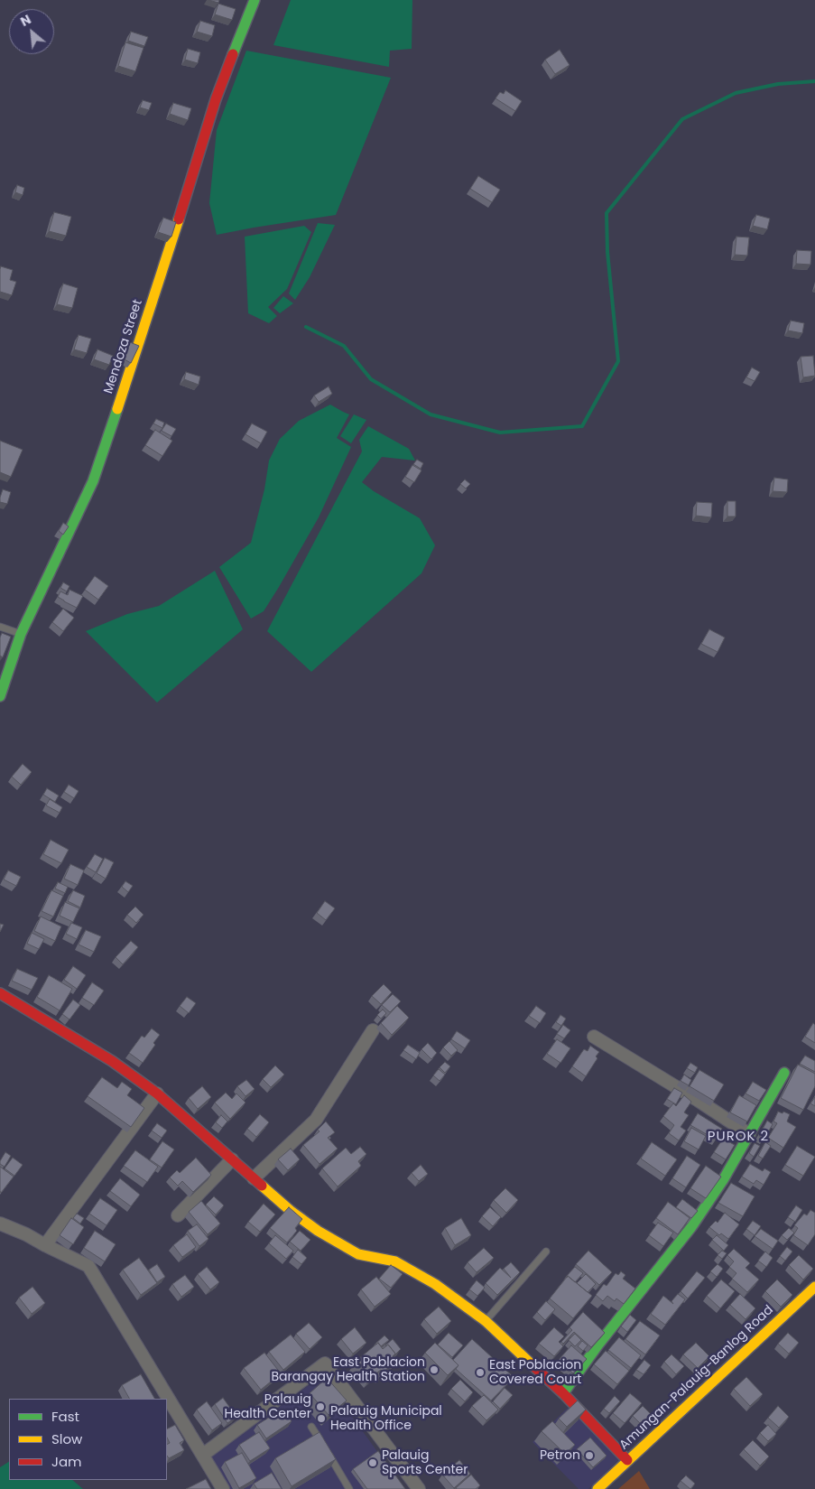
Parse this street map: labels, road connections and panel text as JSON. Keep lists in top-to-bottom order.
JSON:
{
  "streets": {
    "street": ["Mendoza Street", "Amungan-Palauig-Banlog Road"]
  },
  "districts": ["PUROK 2"],
  "places": [
    "East Poblacion Barangay Health Station",
    "East Poblacion Covered Court",
    "Palauig Health Center",
    "Palauig Municipal Health Office",
    "Petron",
    "Palauig Sports Center"
  ],
  "legend": ["Fast", "Slow", "Jam"],
  "north": "top left"
}
